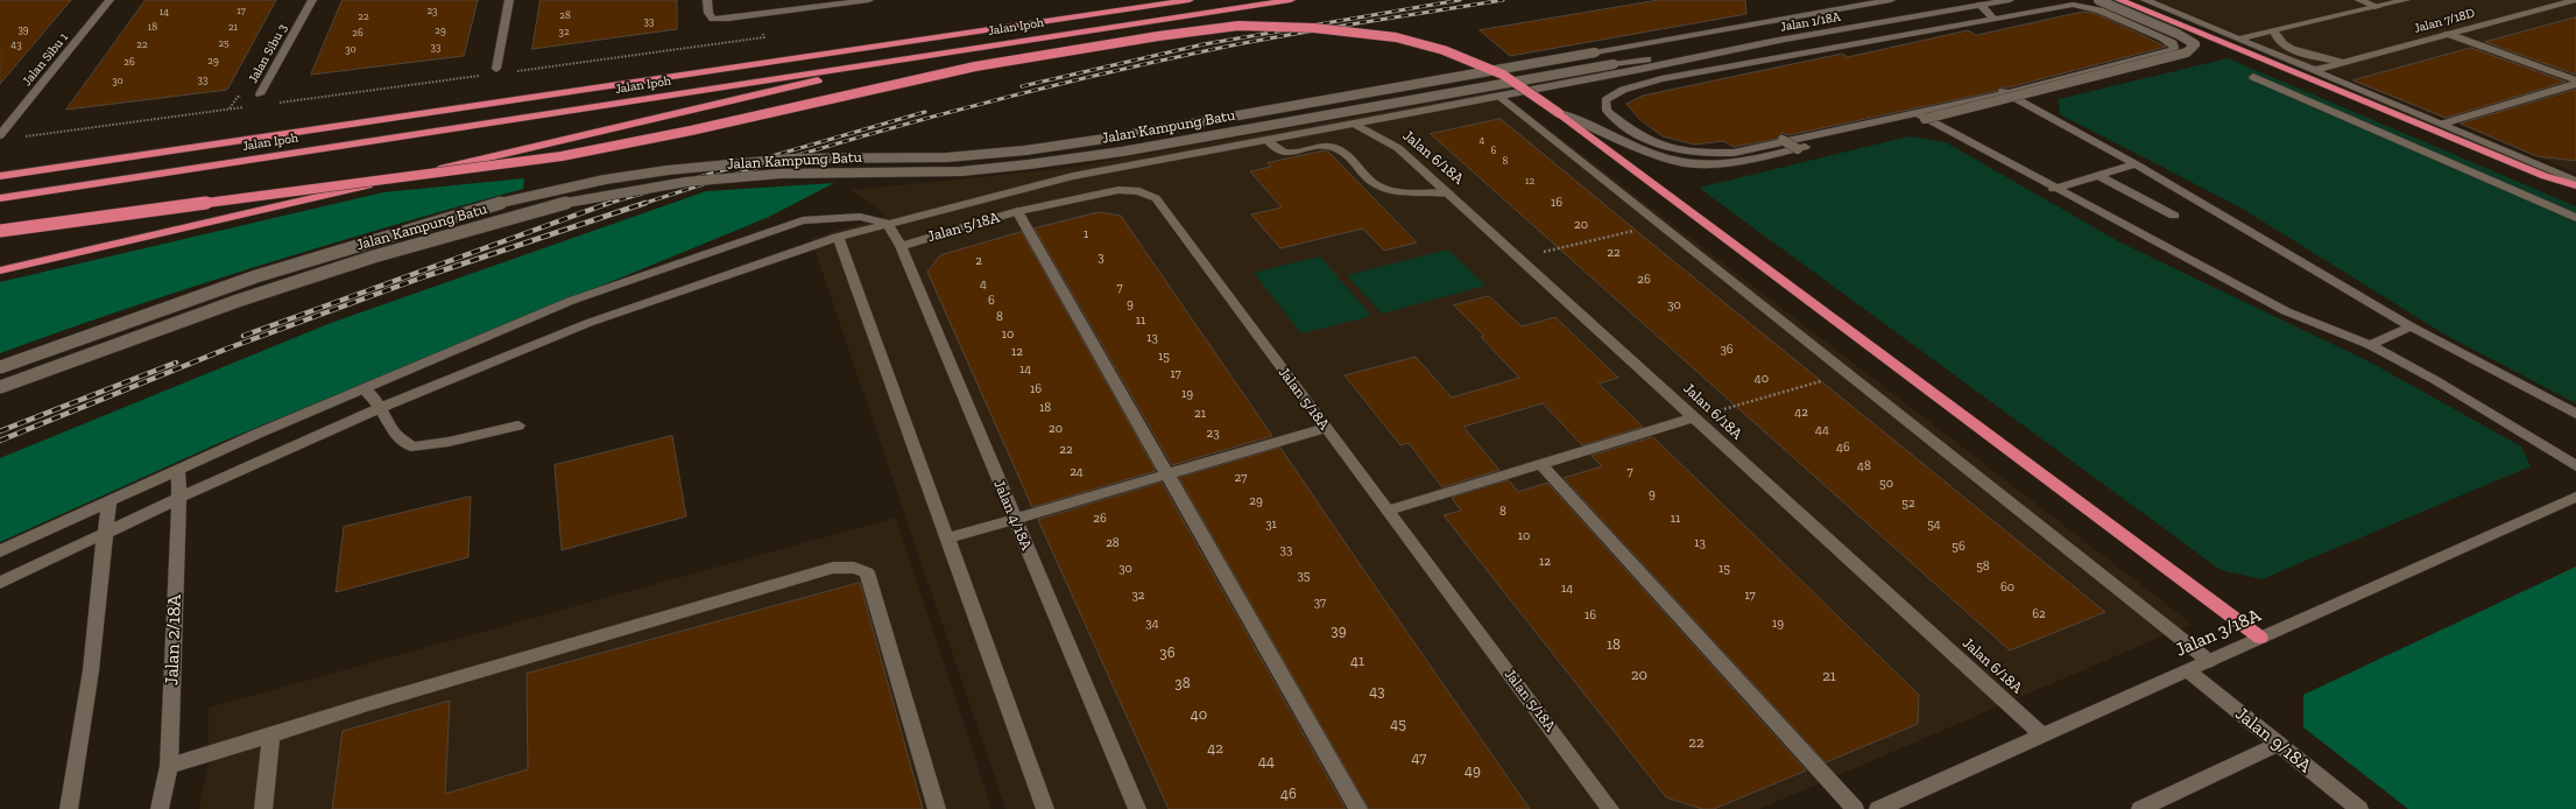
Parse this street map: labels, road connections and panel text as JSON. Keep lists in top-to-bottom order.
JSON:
{
  "streets": {
    "highway": ["Jalan Ipoh"],
    "street": [
      "Jalan 7/18D",
      "Jalan 1/18A",
      "Jalan Sibu 3",
      "Jalan Sibu 1",
      "Jalan Kampung Batu",
      "Jalan 6/18A",
      "Jalan 5/18A",
      "Jalan 4/18A",
      "Jalan 3/18A",
      "Jalan 2/18A",
      "Jalan 9/18A"
    ]
  },
  "crossings": [
    ["Jalan 1/18A", "Jalan Kampung Batu"],
    ["Jalan 6/18A", "Jalan 3/18A"],
    ["Jalan 5/18A", "Jalan 4/18A"],
    ["Jalan 3/18A", "Jalan 9/18A"]
  ],
  "house_numbers": [
    "17",
    "23",
    "14",
    "28",
    "22",
    "33",
    "18",
    "21",
    "39",
    "29",
    "32",
    "26",
    "25",
    "43",
    "22",
    "33",
    "30",
    "29",
    "26",
    "33",
    "30",
    "4",
    "6",
    "8",
    "12",
    "16",
    "20",
    "1",
    "22",
    "3",
    "2",
    "26",
    "4",
    "7",
    "6",
    "9",
    "30",
    "8",
    "11",
    "10",
    "13",
    "36",
    "12",
    "15",
    "14",
    "17",
    "40",
    "16",
    "19",
    "18",
    "42",
    "21",
    "20",
    "44",
    "23",
    "46",
    "22",
    "48",
    "24",
    "7",
    "27",
    "50",
    "9",
    "29",
    "52",
    "8",
    "26",
    "11",
    "31",
    "54",
    "10",
    "28",
    "13",
    "56",
    "33",
    "12",
    "58",
    "30",
    "15",
    "35",
    "60",
    "14",
    "32",
    "17",
    "37",
    "62",
    "16",
    "34",
    "19",
    "39",
    "18",
    "36",
    "41",
    "20",
    "21",
    "38",
    "43",
    "40",
    "45",
    "22",
    "42",
    "47",
    "44",
    "49",
    "46"
  ]
}
